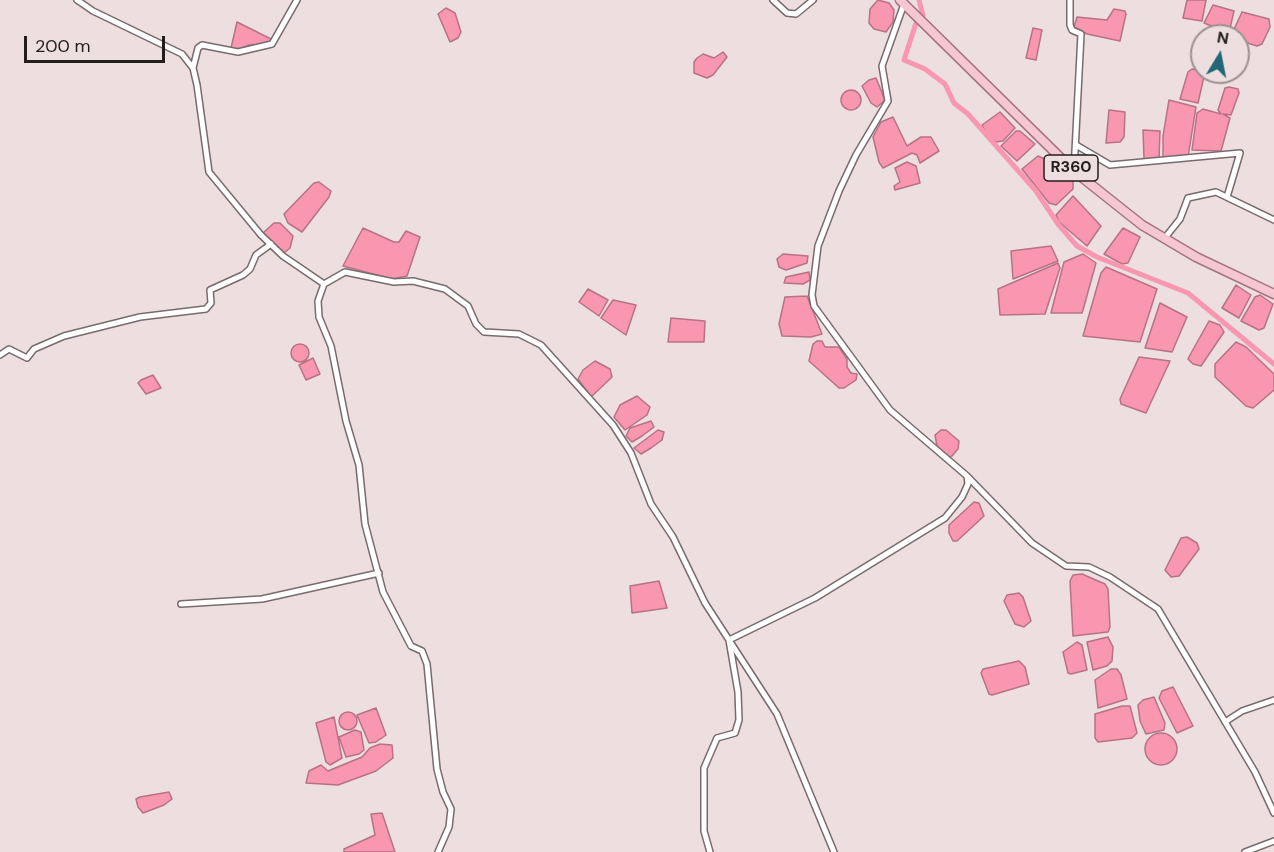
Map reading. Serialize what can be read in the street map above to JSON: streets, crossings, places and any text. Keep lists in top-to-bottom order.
{
  "streets": {
    "main road": ["R360"]
  },
  "scale_bar": "200 m",
  "north": "top"
}
